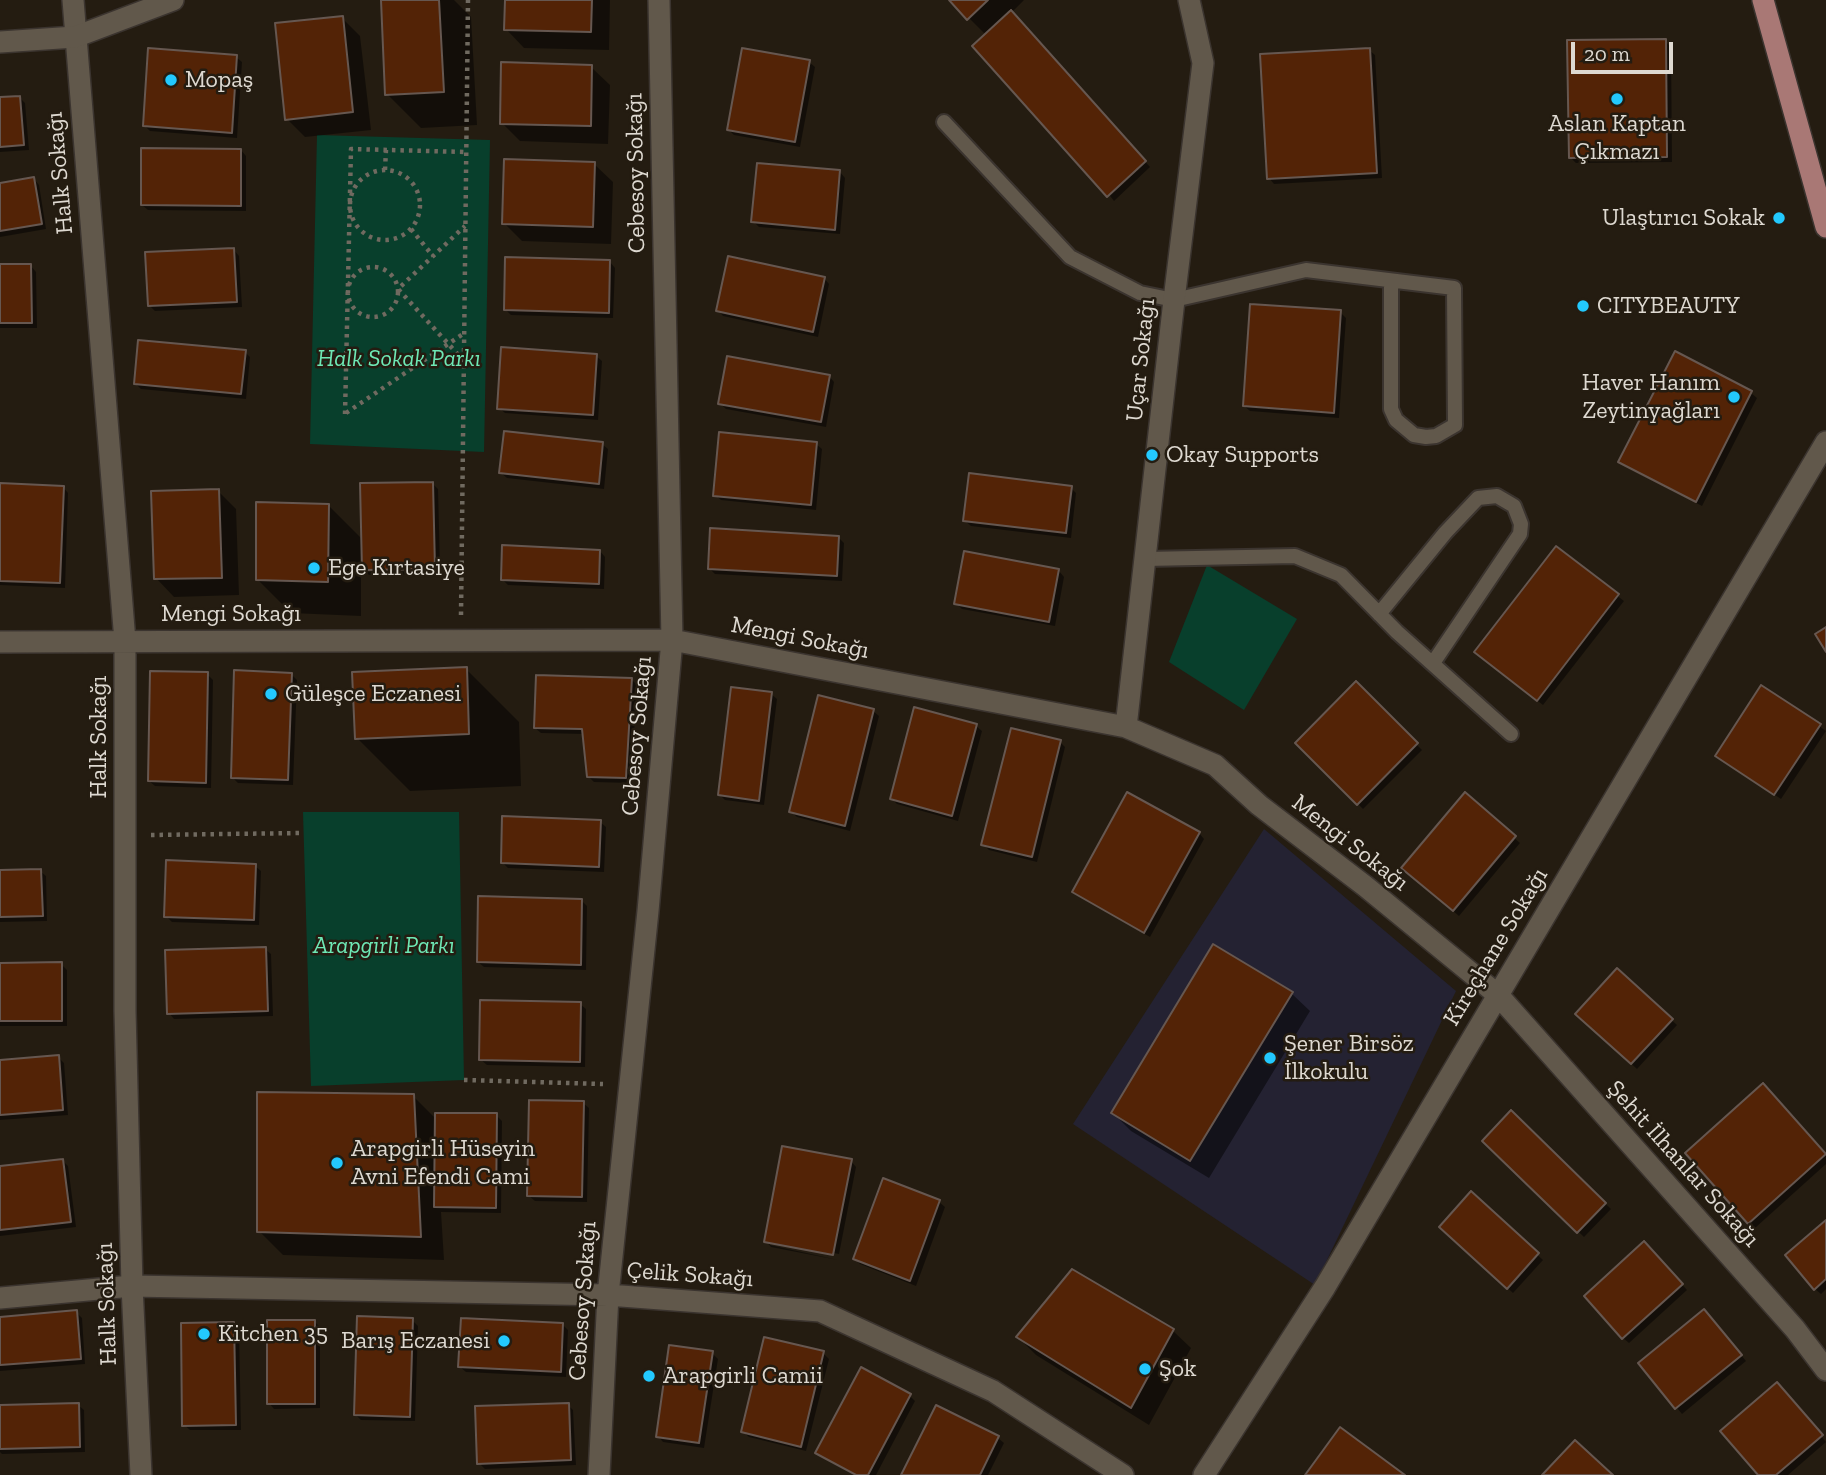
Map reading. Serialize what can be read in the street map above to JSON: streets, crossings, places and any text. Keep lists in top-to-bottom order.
{
  "streets": {
    "street": [
      "Halk Sokağı",
      "Cebesoy Sokağı",
      "Uçar Sokağı",
      "Mengi Sokağı",
      "Kireçhane Sokağı",
      "Şehit İlhanlar Sokağı",
      "Çelik Sokağı"
    ]
  },
  "crossings": [
    ["Halk Sokağı", "Mengi Sokağı"],
    ["Halk Sokağı", "Çelik Sokağı"],
    ["Cebesoy Sokağı", "Mengi Sokağı"],
    ["Cebesoy Sokağı", "Çelik Sokağı"],
    ["Uçar Sokağı", "Mengi Sokağı"],
    ["Mengi Sokağı", "Kireçhane Sokağı"],
    ["Mengi Sokağı", "Şehit İlhanlar Sokağı"],
    ["Kireçhane Sokağı", "Şehit İlhanlar Sokağı"]
  ],
  "parks": ["Halk Sokak Parkı", "Arapgirli Parkı"],
  "places": [
    "Mopaş",
    "Aslan Kaptan Çıkmazı",
    "Ulaştırıcı Sokak",
    "CITYBEAUTY",
    "Haver Hanım Zeytinyağları",
    "Okay Supports",
    "Ege Kırtasiye",
    "Güleşce Eczanesi",
    "Şener Birsöz İlkokulu",
    "Arapgirli Hüseyin Avni Efendi Cami",
    "Kitchen 35",
    "Barış Eczanesi",
    "Şok",
    "Arapgirli Camii"
  ],
  "scale_bar": "20 m"
}
